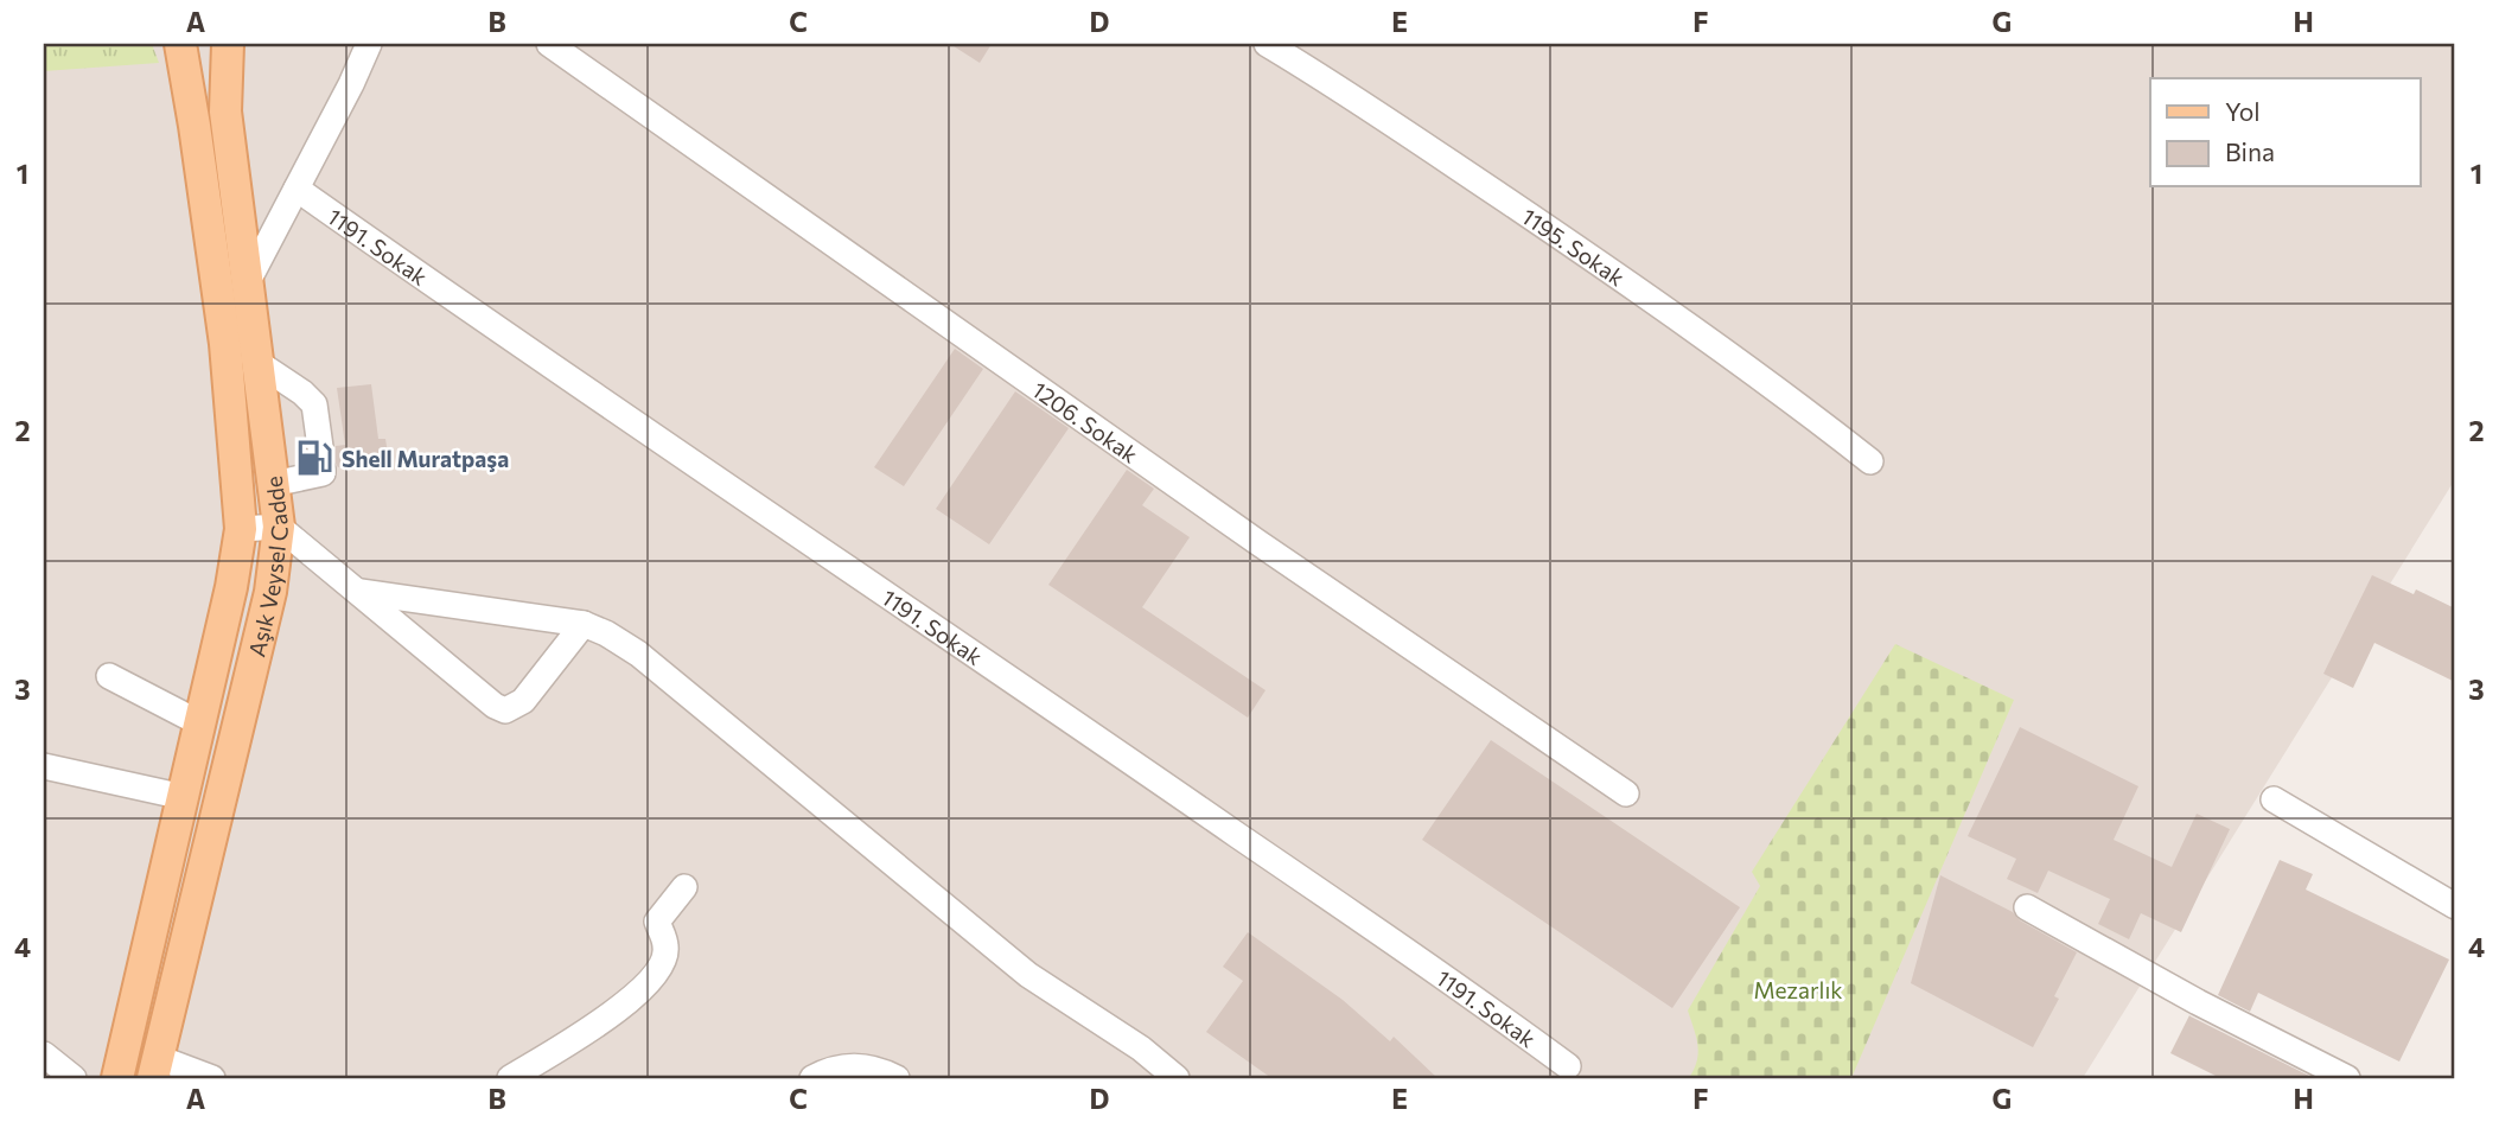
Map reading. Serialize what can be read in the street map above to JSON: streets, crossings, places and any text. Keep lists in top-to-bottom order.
{
  "streets": {
    "main road": ["Aşık Veysel Cadde"],
    "street": ["1191. Sokak", "1195. Sokak", "1206. Sokak"]
  },
  "parks": ["Mezarlık"],
  "places": {
    "fuel station": ["Shell Muratpaşa"]
  },
  "legend": ["Yol", "Bina"],
  "grid": {
    "columns": [
      "A",
      "B",
      "C",
      "D",
      "E",
      "F",
      "G",
      "H"
    ],
    "rows": [
      "1",
      "2",
      "3",
      "4"
    ]
  }
}
